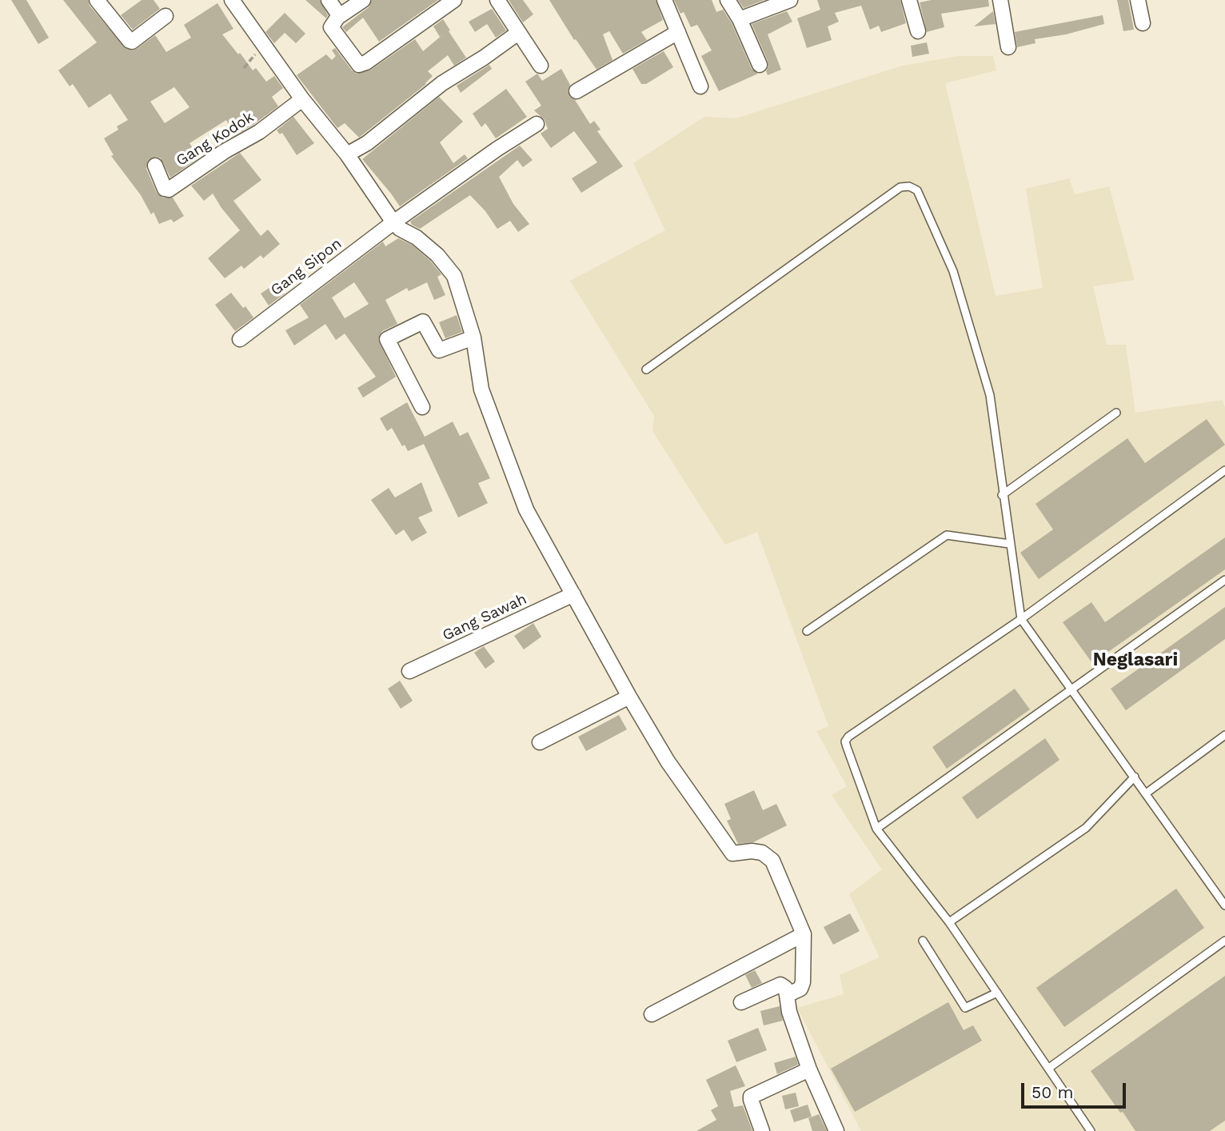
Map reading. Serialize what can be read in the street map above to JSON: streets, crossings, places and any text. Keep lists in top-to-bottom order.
{
  "streets": {
    "street": ["Gang Kodok", "Gang Sipon", "Gang Sawah"]
  },
  "districts": ["Neglasari"],
  "scale_bar": "50 m"
}
